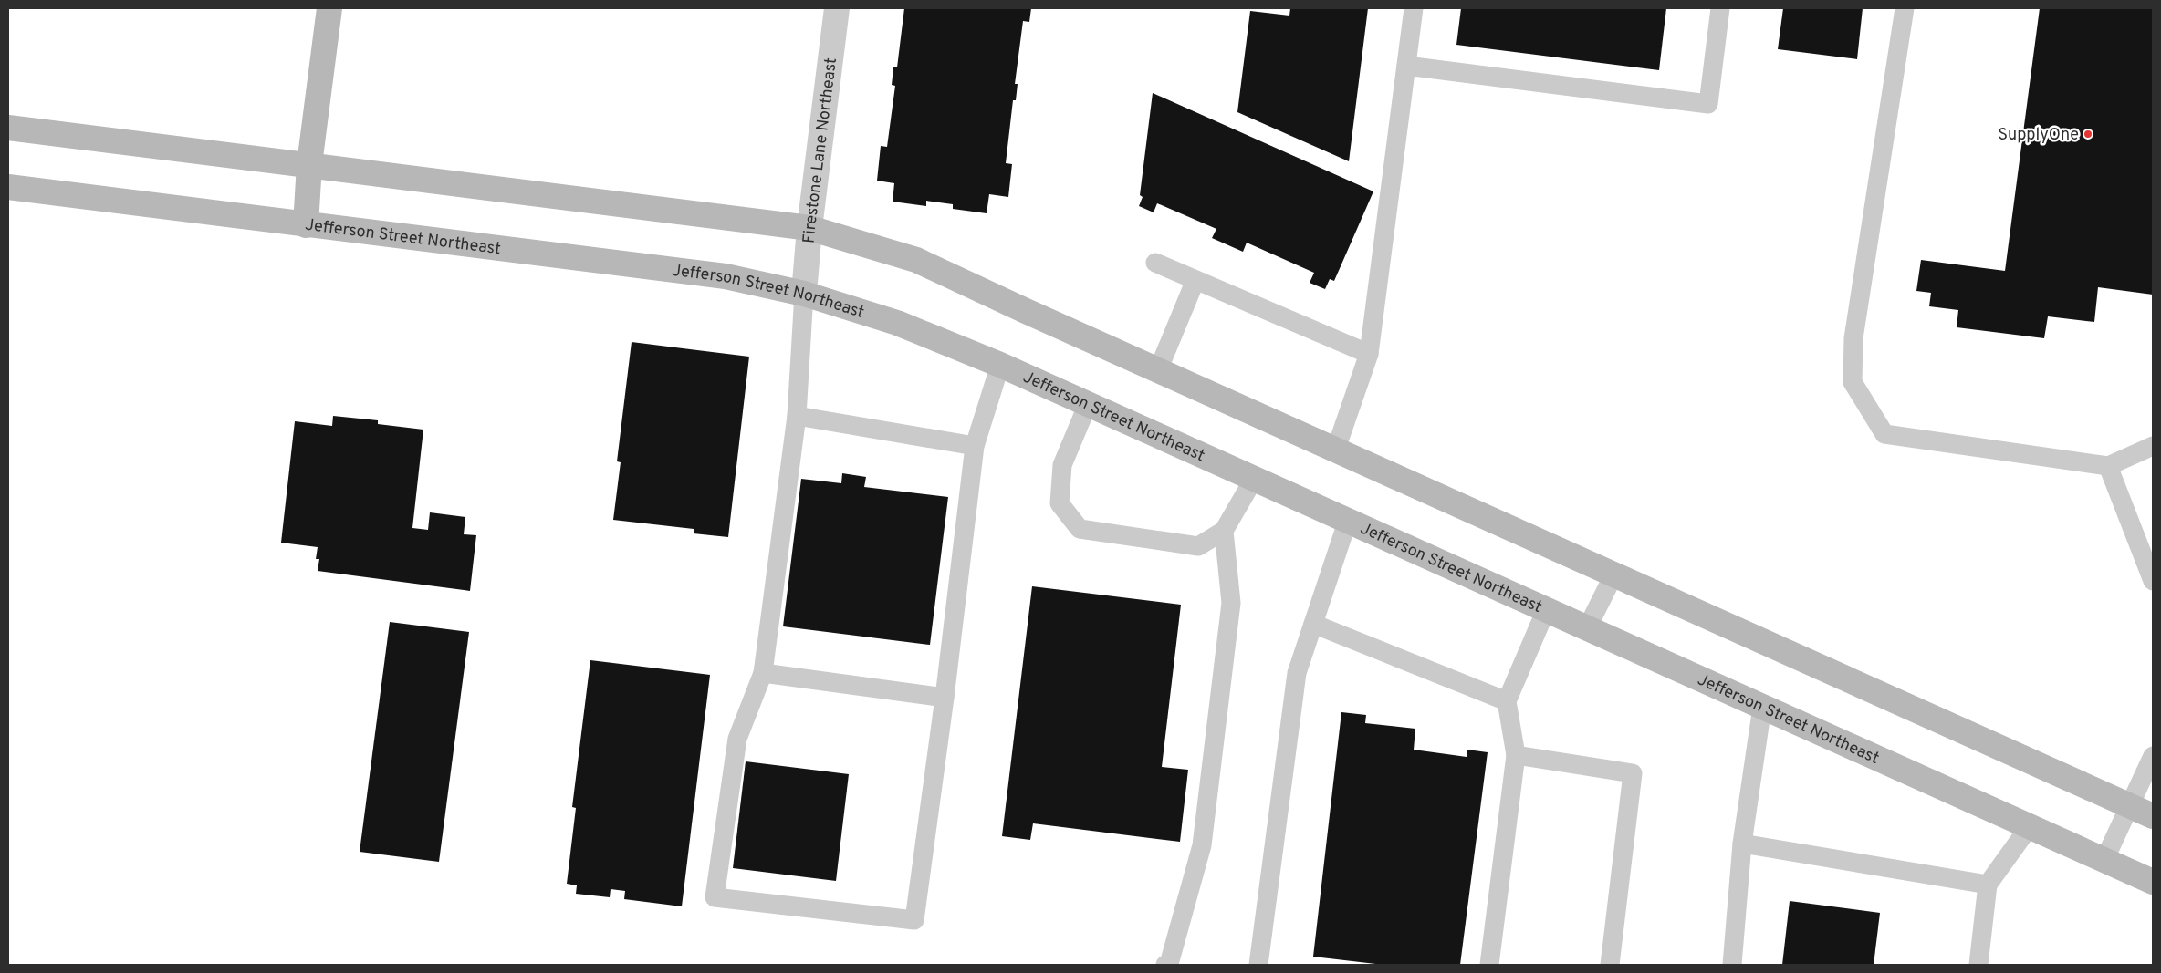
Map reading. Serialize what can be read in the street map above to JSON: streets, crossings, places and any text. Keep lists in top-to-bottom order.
{
  "streets": {
    "main road": ["Jefferson Street Northeast"],
    "street": ["Firestone Lane Northeast"]
  },
  "crossings": [
    ["Firestone Lane Northeast", "Jefferson Street Northeast"]
  ],
  "places": ["SupplyOne"]
}
